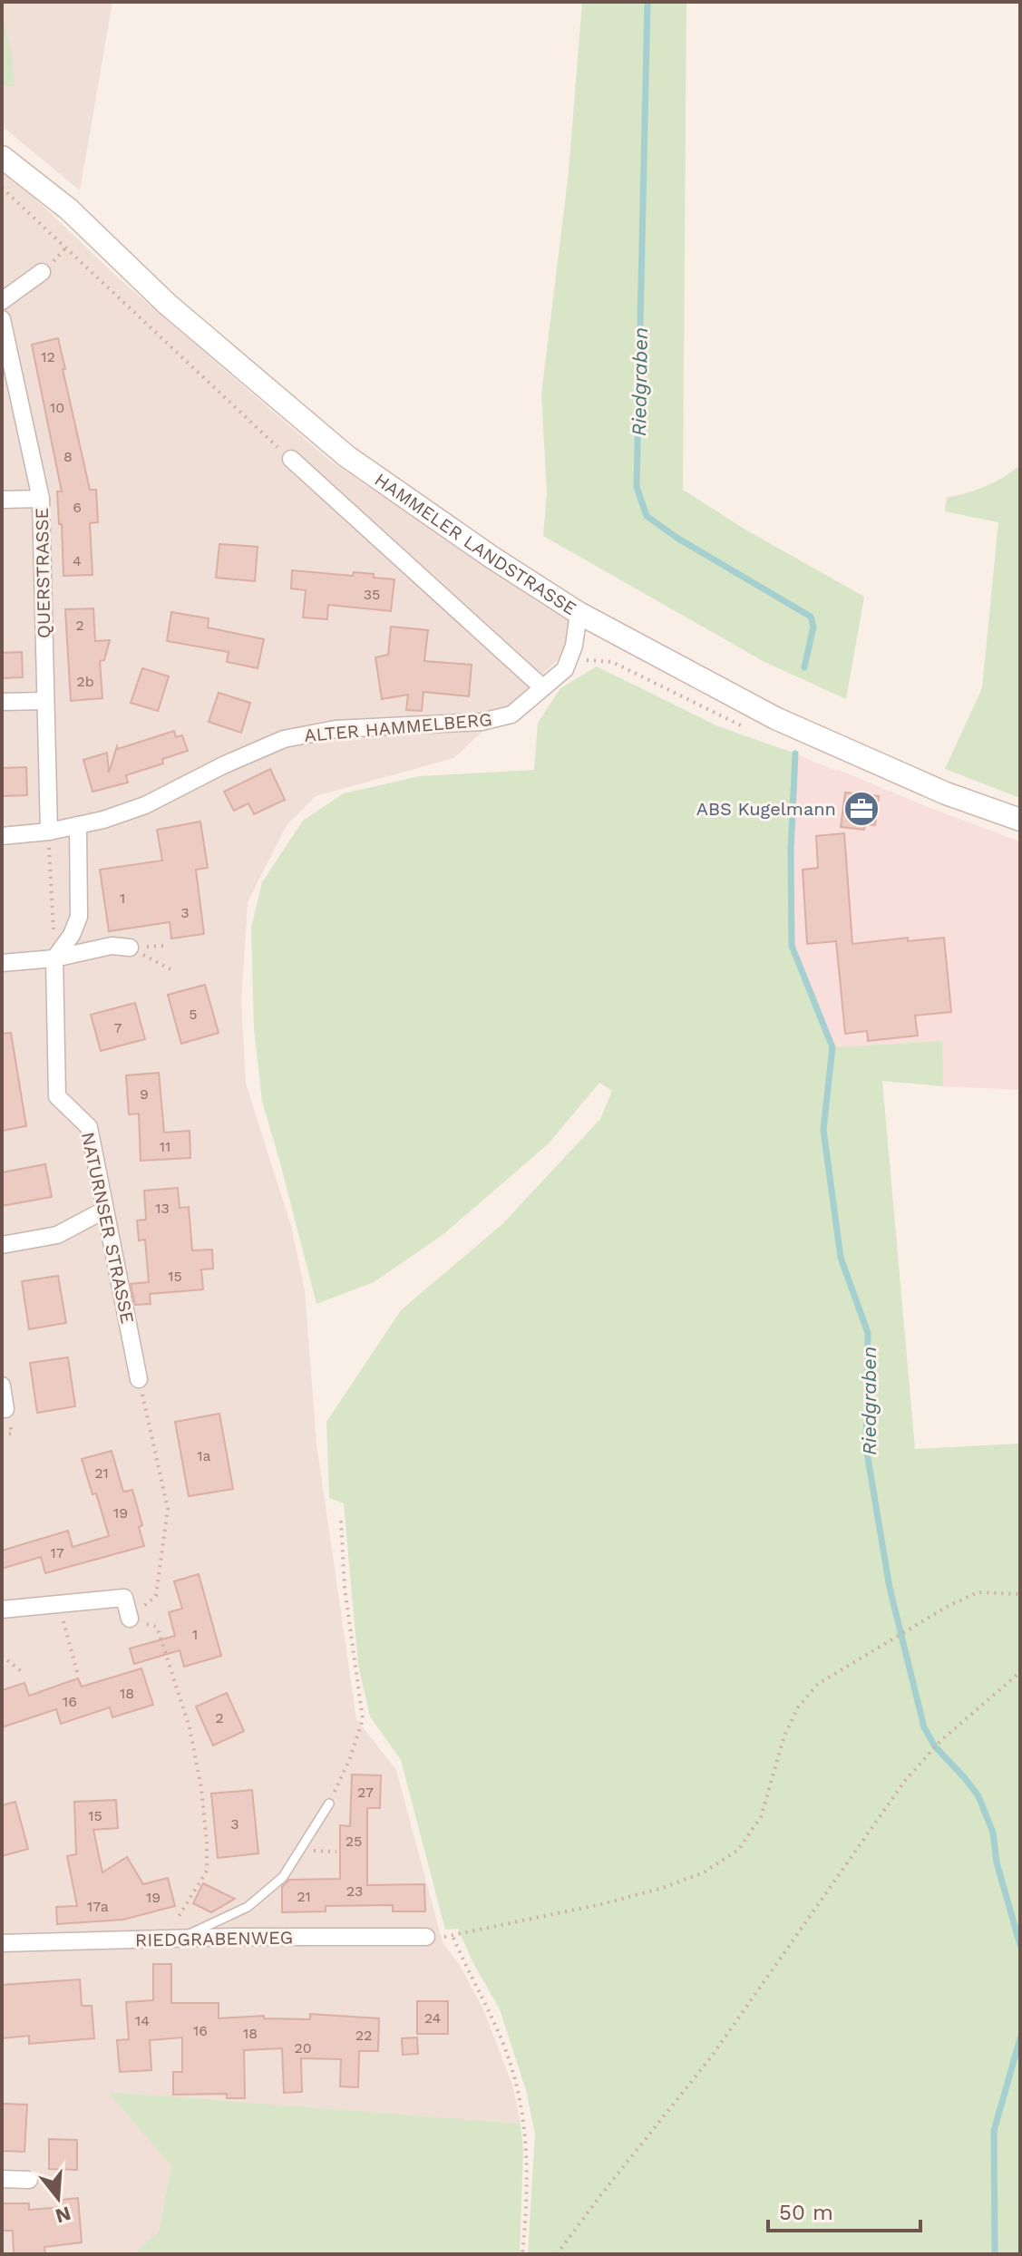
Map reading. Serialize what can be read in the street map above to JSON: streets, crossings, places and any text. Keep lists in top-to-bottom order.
{
  "streets": {
    "main road": ["HAMMELER LANDSTRASSE"],
    "street": [
      "QUERSTRASSE",
      "ALTER HAMMELBERG",
      "NATURNSER STRASSE",
      "RIEDGRABENWEG"
    ]
  },
  "crossings": [
    ["HAMMELER LANDSTRASSE", "ALTER HAMMELBERG"],
    ["QUERSTRASSE", "ALTER HAMMELBERG"]
  ],
  "water": ["Riedgraben"],
  "places": {
    "office": ["ABS Kugelmann"]
  },
  "house_numbers": [
    "12",
    "10",
    "8",
    "6",
    "4",
    "35",
    "2",
    "2b",
    "1",
    "3",
    "5",
    "7",
    "9",
    "11",
    "13",
    "15",
    "1a",
    "21",
    "19",
    "17",
    "1",
    "18",
    "16",
    "2",
    "27",
    "15",
    "3",
    "25",
    "23",
    "21",
    "19",
    "17a",
    "24",
    "14",
    "16",
    "18",
    "22",
    "20"
  ],
  "scale_bar": "50 m",
  "north": "bottom"
}
